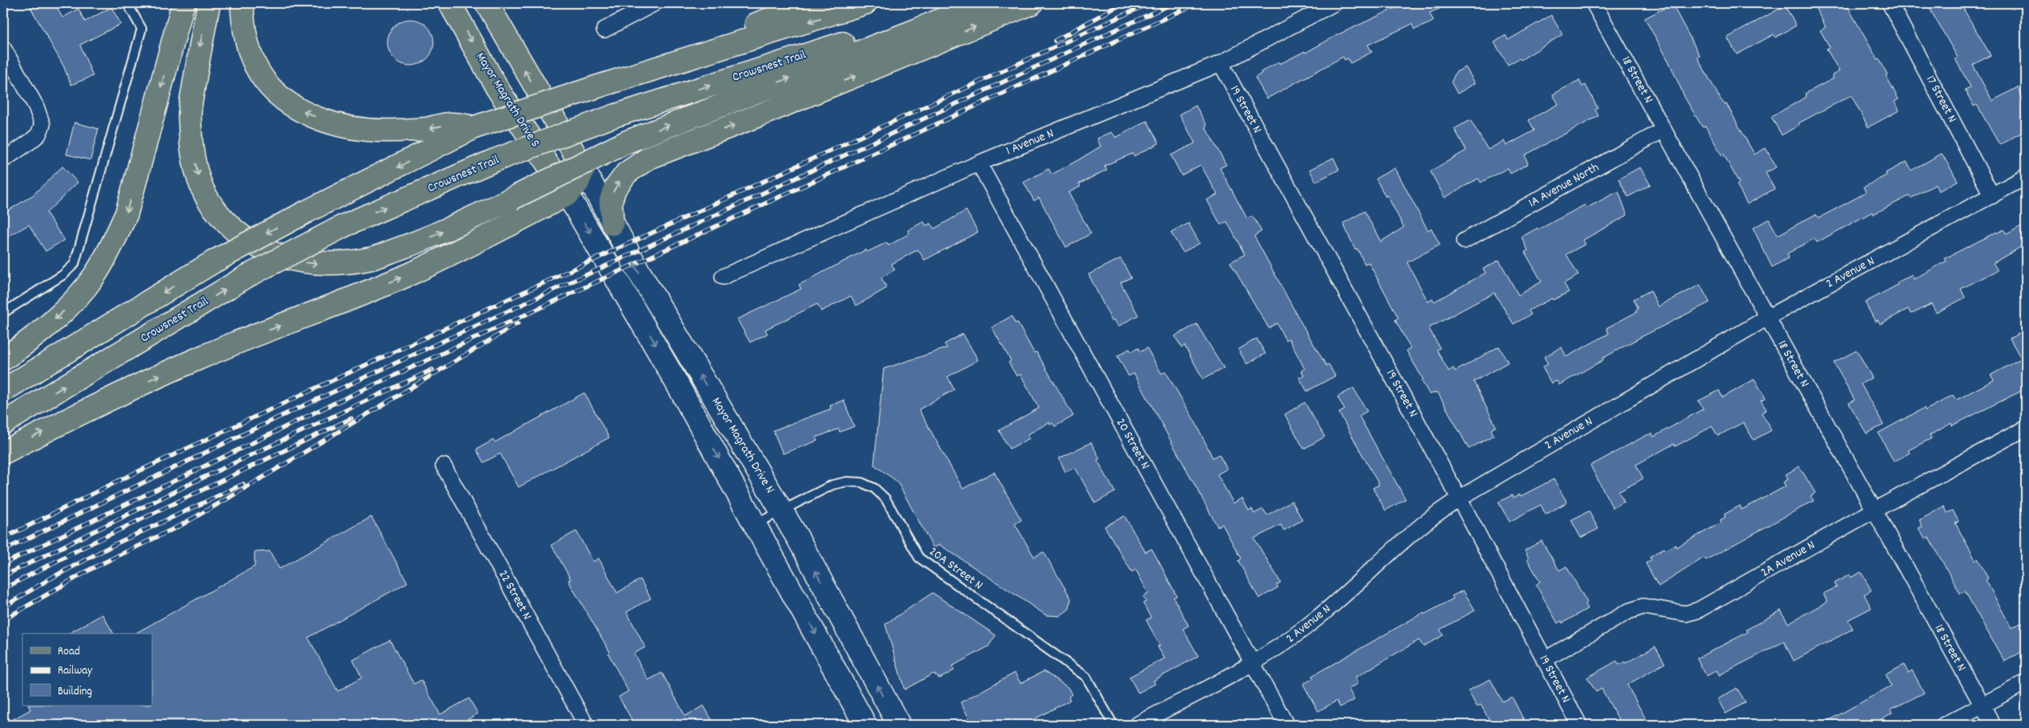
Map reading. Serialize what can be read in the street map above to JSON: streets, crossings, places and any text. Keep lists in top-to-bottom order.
{
  "streets": {
    "main road": ["Crowsnest Trail", "Mayor Magrath Drive S", "Mayor Magrath Drive N"],
    "street": [
      "18 Street N",
      "17 Street N",
      "19 Street N",
      "1 Avenue N",
      "1A Avenue North",
      "2 Avenue N",
      "20 Street N",
      "2A Avenue N",
      "22 Street N"
    ],
    "lane": ["20A Street N"]
  },
  "crossings": [
    ["18 Street N", "1A Avenue North"],
    ["18 Street N", "2 Avenue N"],
    ["18 Street N", "2A Avenue N"],
    ["17 Street N", "2 Avenue N"],
    ["Mayor Magrath Drive S", "Mayor Magrath Drive N"],
    ["19 Street N", "1 Avenue N"],
    ["19 Street N", "2 Avenue N"],
    ["19 Street N", "2A Avenue N"],
    ["1 Avenue N", "20 Street N"],
    ["2 Avenue N", "20 Street N"],
    ["Mayor Magrath Drive N", "20A Street N"]
  ],
  "legend": ["Road", "Railway", "Building"]
}
